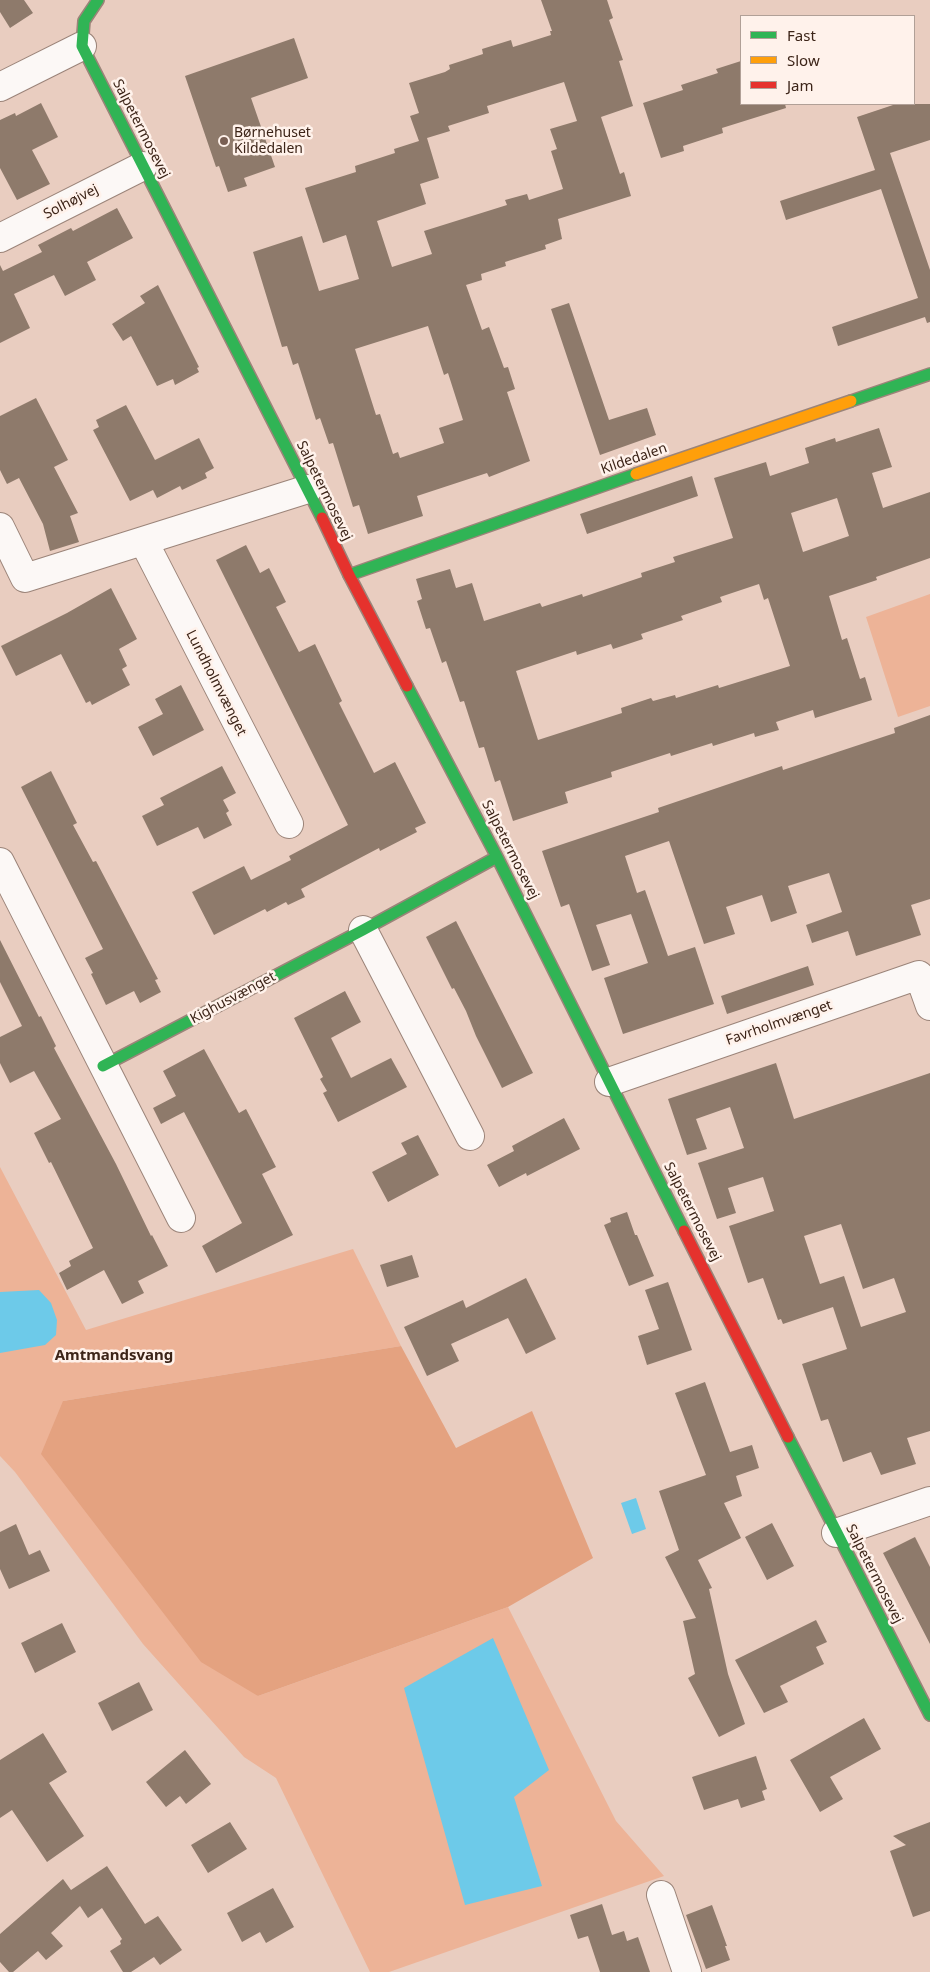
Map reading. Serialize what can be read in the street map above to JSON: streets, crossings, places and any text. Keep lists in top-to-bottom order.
{
  "streets": {
    "street": [
      "Salpetermosevej",
      "Solhøjvej",
      "Kildedalen",
      "Lundholmvænget",
      "Kighusvænget",
      "Favrholmvænget"
    ]
  },
  "crossings": [
    ["Salpetermosevej", "Solhøjvej"],
    ["Salpetermosevej", "Kildedalen"],
    ["Salpetermosevej", "Kighusvænget"],
    ["Salpetermosevej", "Favrholmvænget"]
  ],
  "districts": ["Amtmandsvang"],
  "places": ["Børnehuset Kildedalen"],
  "legend": ["Fast", "Slow", "Jam"]
}
